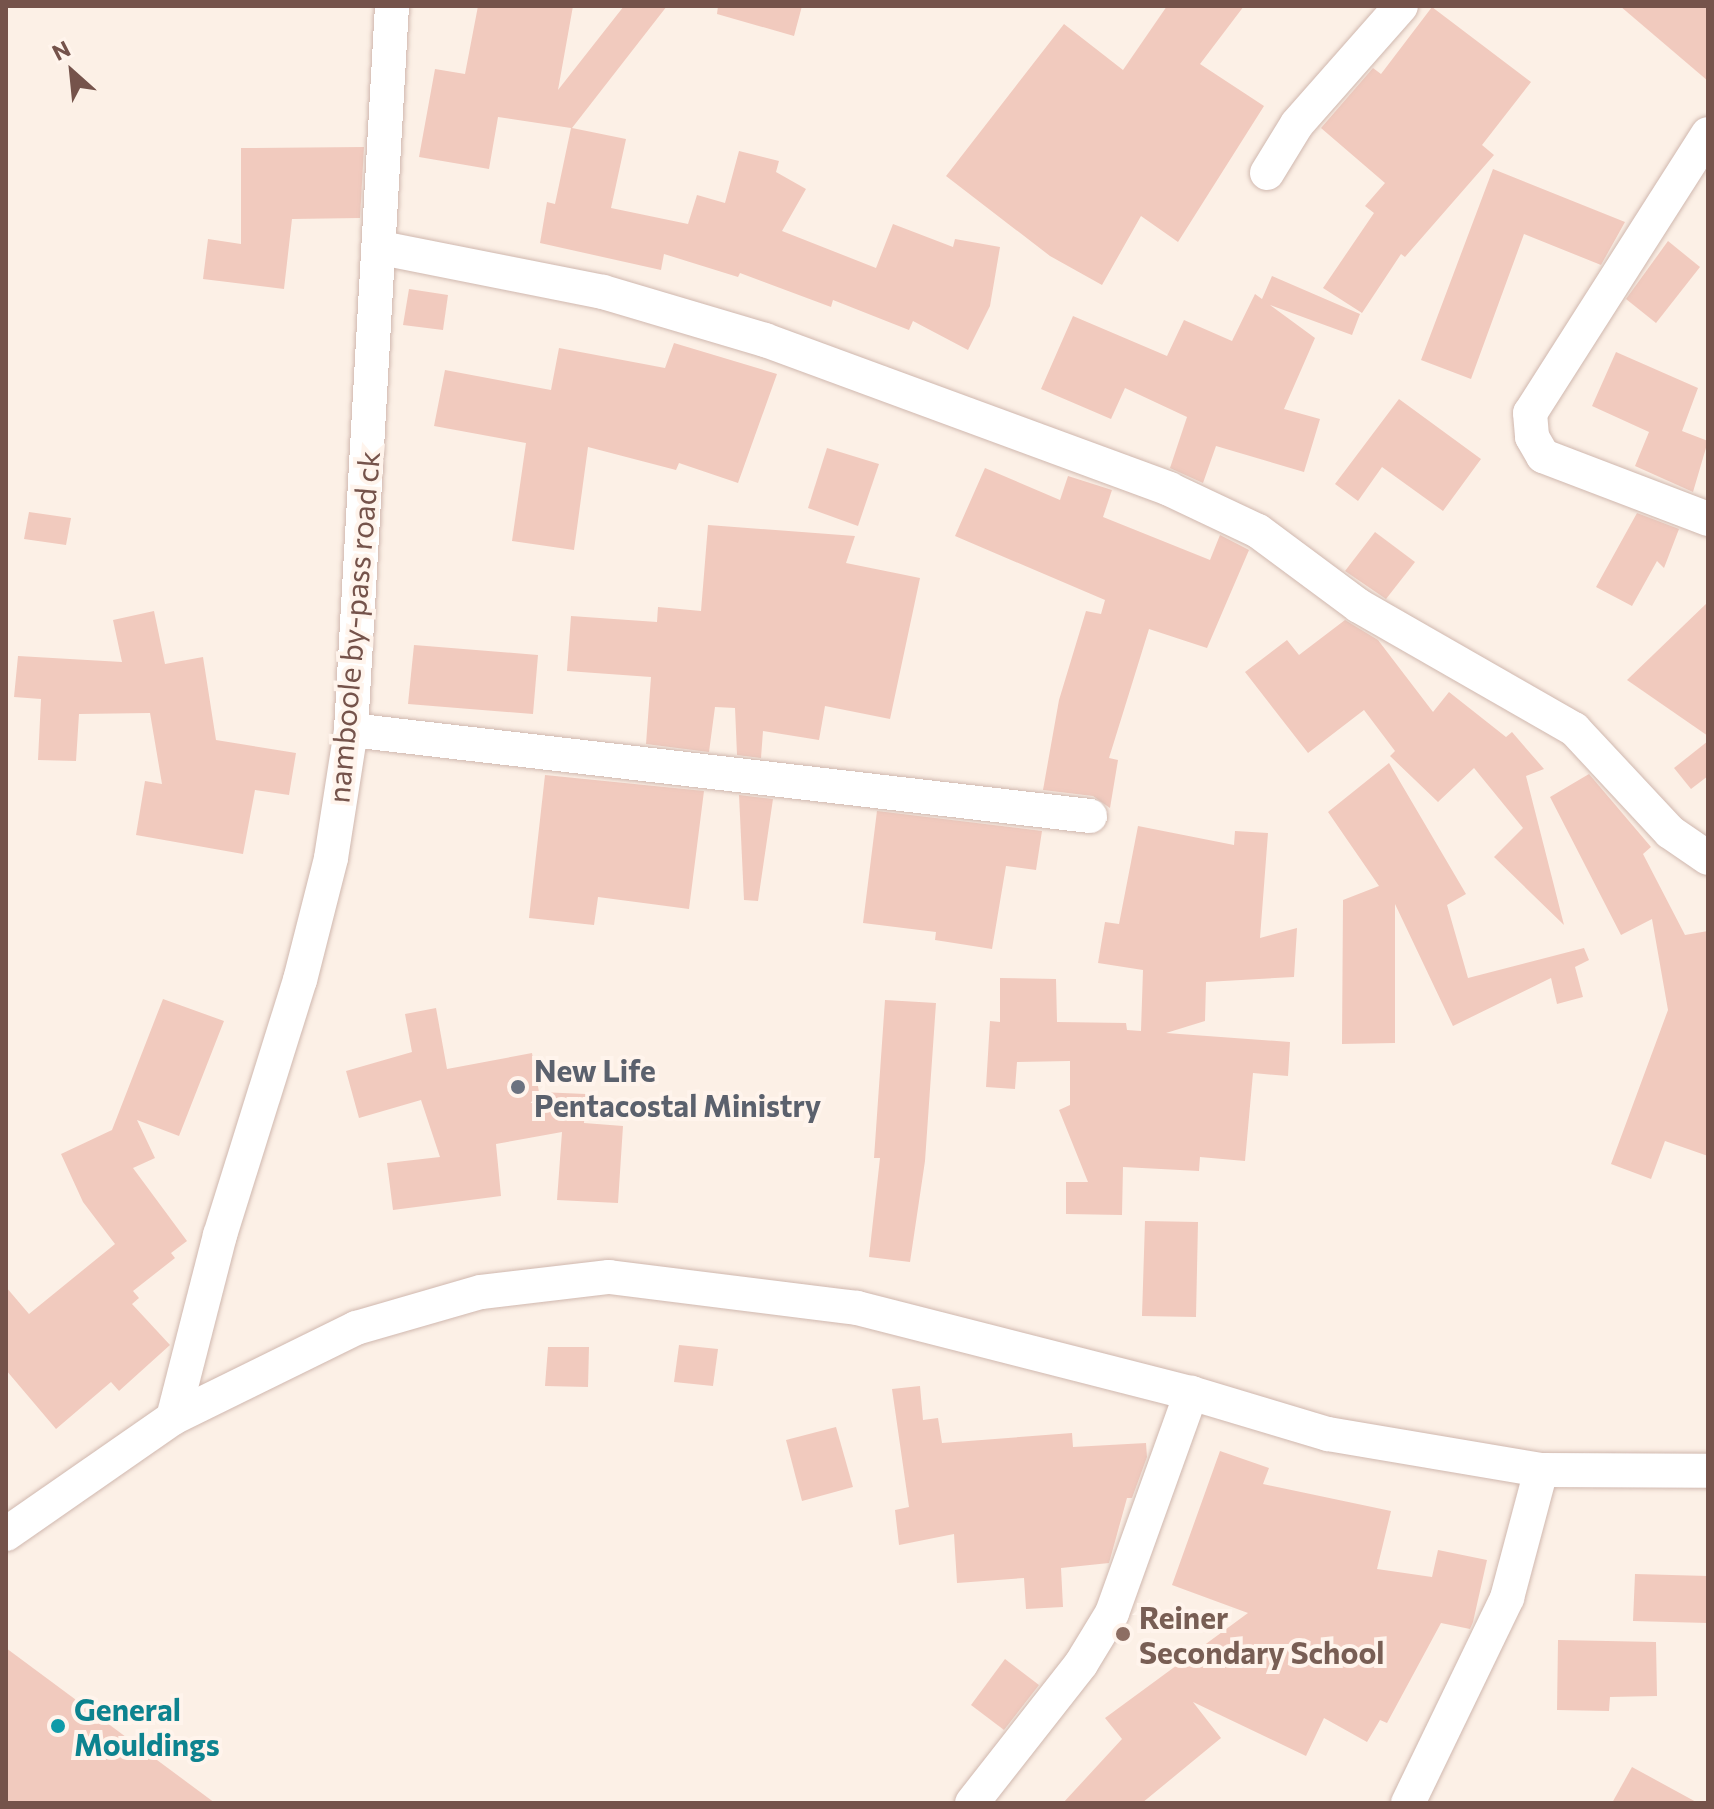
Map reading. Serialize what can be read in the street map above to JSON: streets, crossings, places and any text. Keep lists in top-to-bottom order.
{
  "streets": {
    "street": ["namboole by-pass road ck"]
  },
  "places": ["New Life Pentacostal Ministry", "Reiner Secondary School", "General Mouldings"],
  "north": "top left"
}
